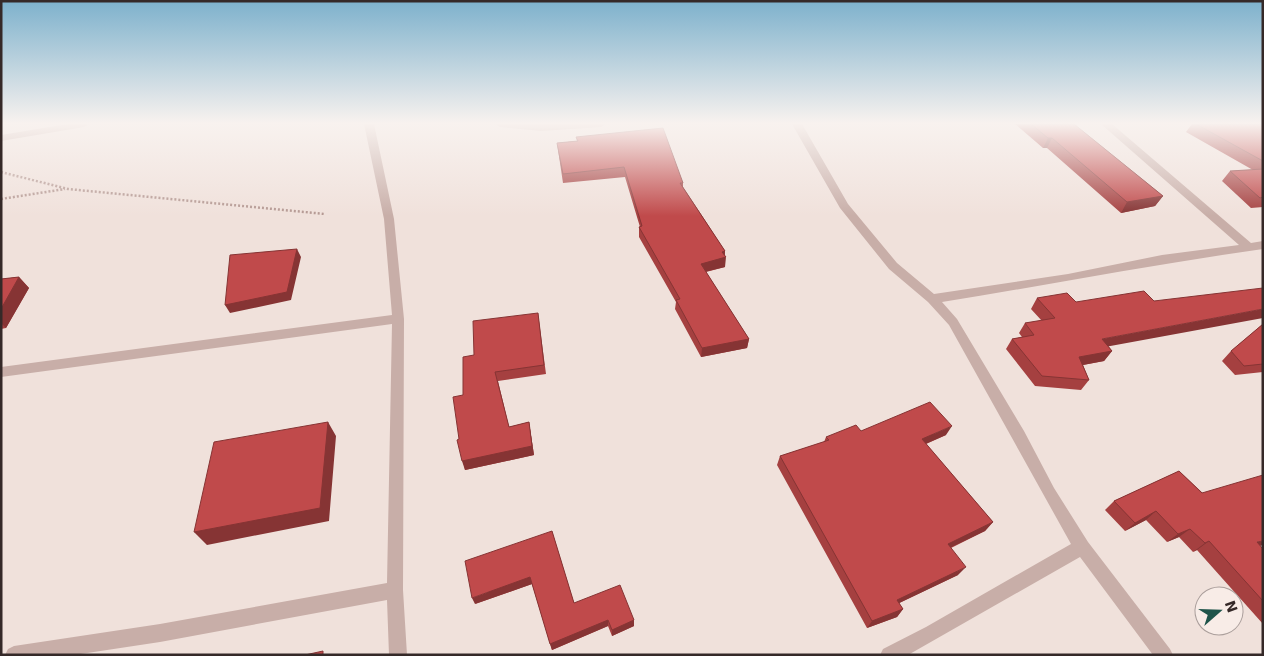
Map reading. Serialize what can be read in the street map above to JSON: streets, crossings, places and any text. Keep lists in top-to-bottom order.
{
  "north": "right"
}
